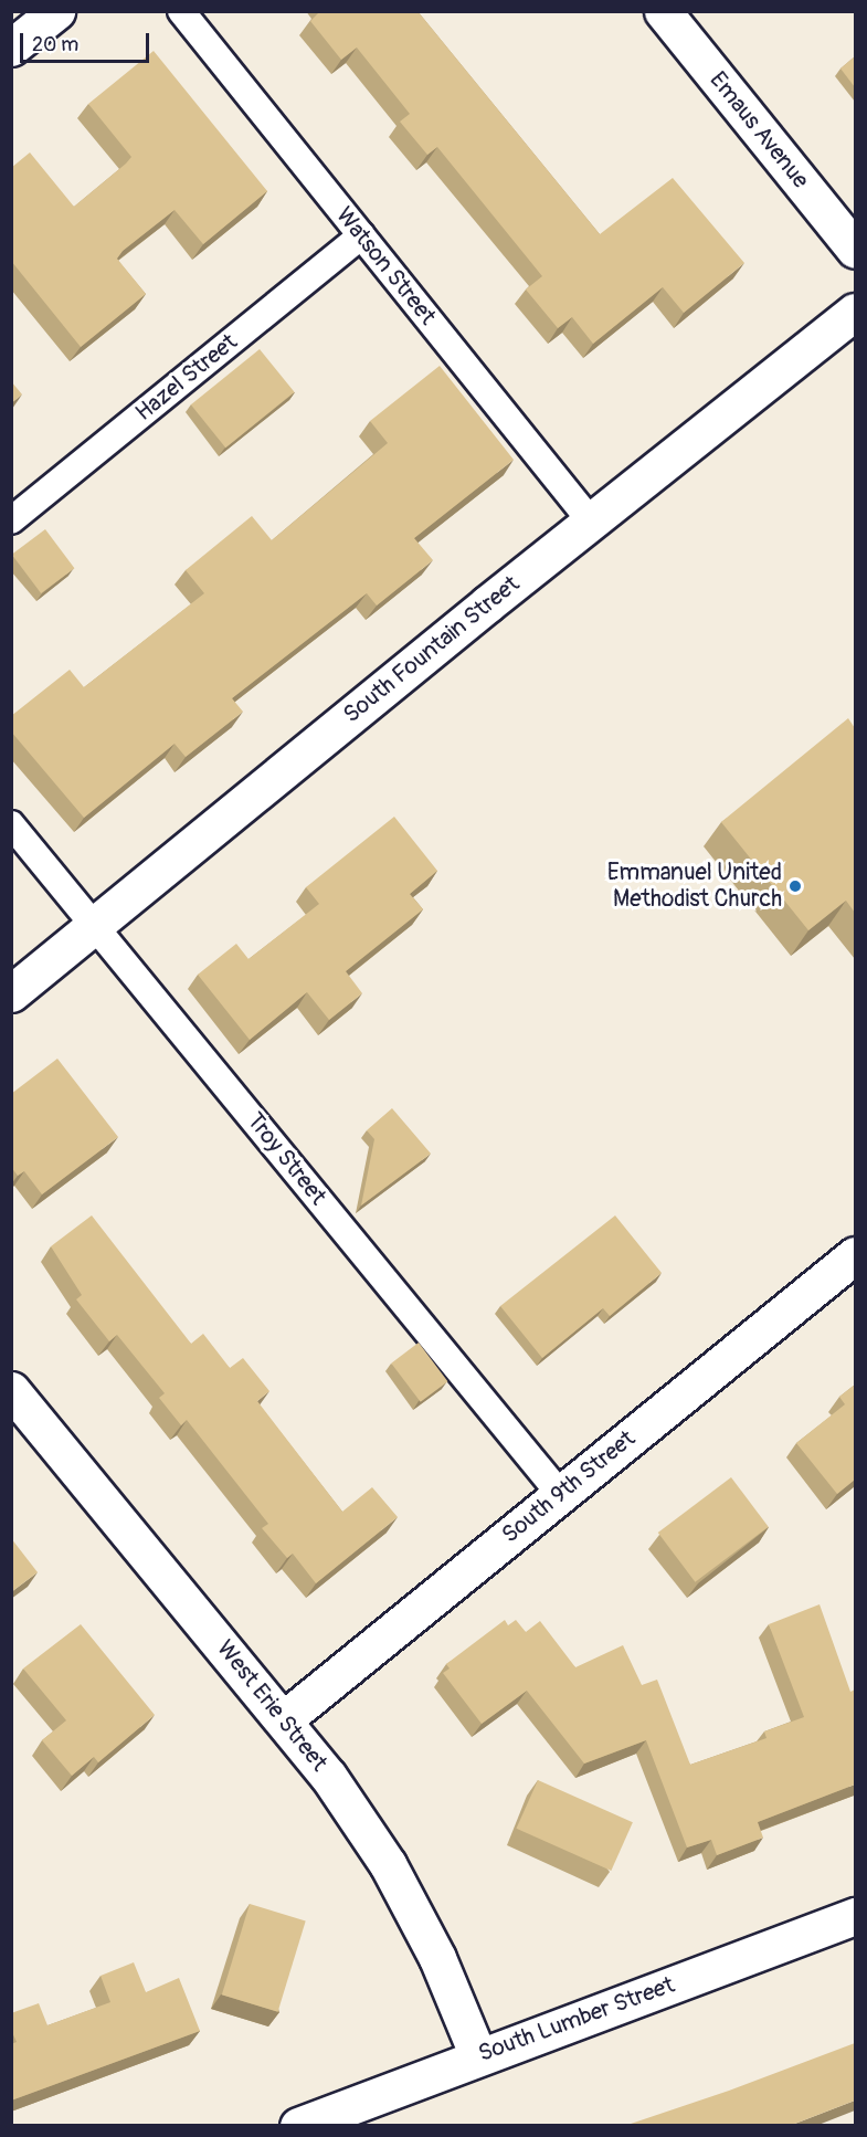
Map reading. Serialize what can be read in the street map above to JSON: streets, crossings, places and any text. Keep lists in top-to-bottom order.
{
  "streets": {
    "street": [
      "Emaus Avenue",
      "South Fountain Street",
      "South 9th Street",
      "West Erie Street",
      "South Lumber Street"
    ],
    "lane": ["Watson Street", "Hazel Street", "Troy Street"]
  },
  "crossings": [
    ["Watson Street", "Hazel Street"],
    ["Watson Street", "South Fountain Street"],
    ["South Fountain Street", "Troy Street"],
    ["Troy Street", "South 9th Street"],
    ["South 9th Street", "West Erie Street"],
    ["West Erie Street", "South Lumber Street"]
  ],
  "places": ["Emmanuel United Methodist Church"],
  "scale_bar": "20 m"
}
